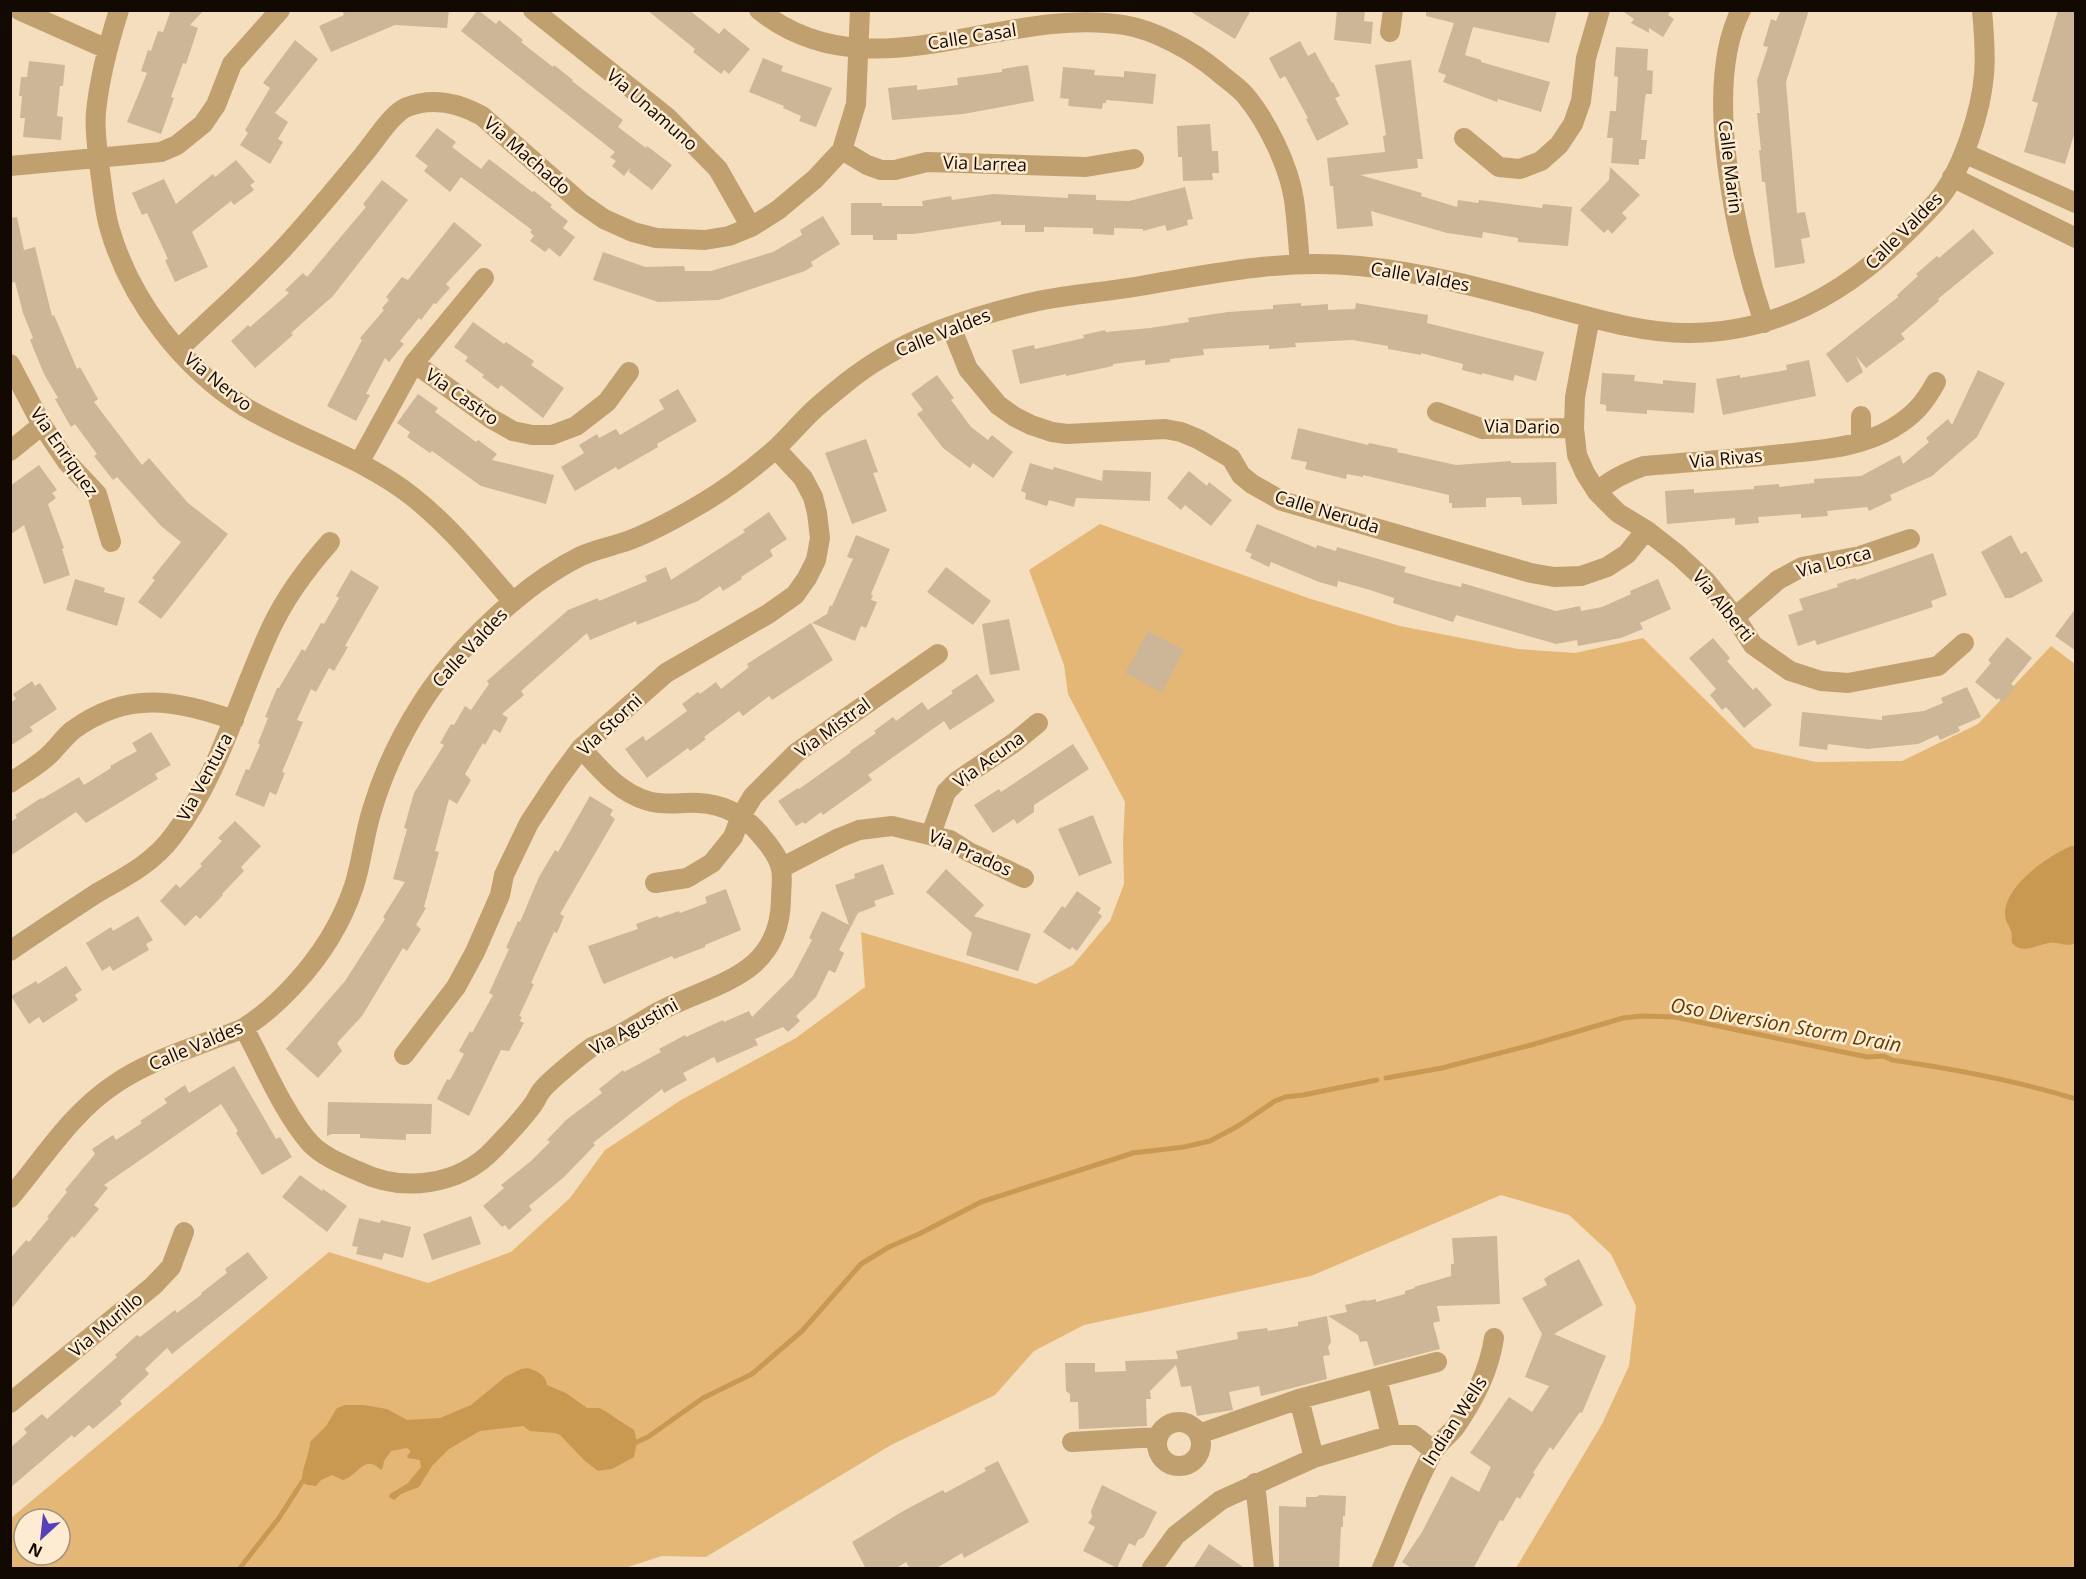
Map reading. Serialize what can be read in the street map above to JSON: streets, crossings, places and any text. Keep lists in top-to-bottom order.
{
  "streets": {
    "street": [
      "Calle Casal",
      "Via Unamuno",
      "Via Machado",
      "Via Larrea",
      "Calle Marin",
      "Calle Valdes",
      "Via Nervo",
      "Via Castro",
      "Via Dario",
      "Via Enriquez",
      "Via Rivas",
      "Calle Neruda",
      "Via Lorca",
      "Via Alberti",
      "Via Storni",
      "Via Mistral",
      "Via Acuna",
      "Via Ventura",
      "Via Prados",
      "Via Agustini",
      "Via Murillo",
      "Indian Wells"
    ]
  },
  "crossings": [
    ["Calle Casal", "Via Machado"],
    ["Calle Casal", "Calle Valdes"],
    ["Via Unamuno", "Via Machado"],
    ["Via Machado", "Via Larrea"],
    ["Via Machado", "Via Nervo"],
    ["Calle Marin", "Calle Valdes"],
    ["Calle Valdes", "Via Nervo"],
    ["Calle Valdes", "Calle Neruda"],
    ["Calle Valdes", "Via Alberti"],
    ["Calle Valdes", "Via Storni"],
    ["Calle Valdes", "Via Agustini"],
    ["Via Dario", "Via Alberti"],
    ["Via Rivas", "Via Alberti"],
    ["Calle Neruda", "Via Alberti"],
    ["Via Lorca", "Via Alberti"],
    ["Via Storni", "Via Agustini"],
    ["Via Mistral", "Via Agustini"],
    ["Via Acuna", "Via Prados"],
    ["Via Prados", "Via Agustini"]
  ],
  "water": ["Oso Diversion Storm Drain"],
  "north": "bottom left"
}
